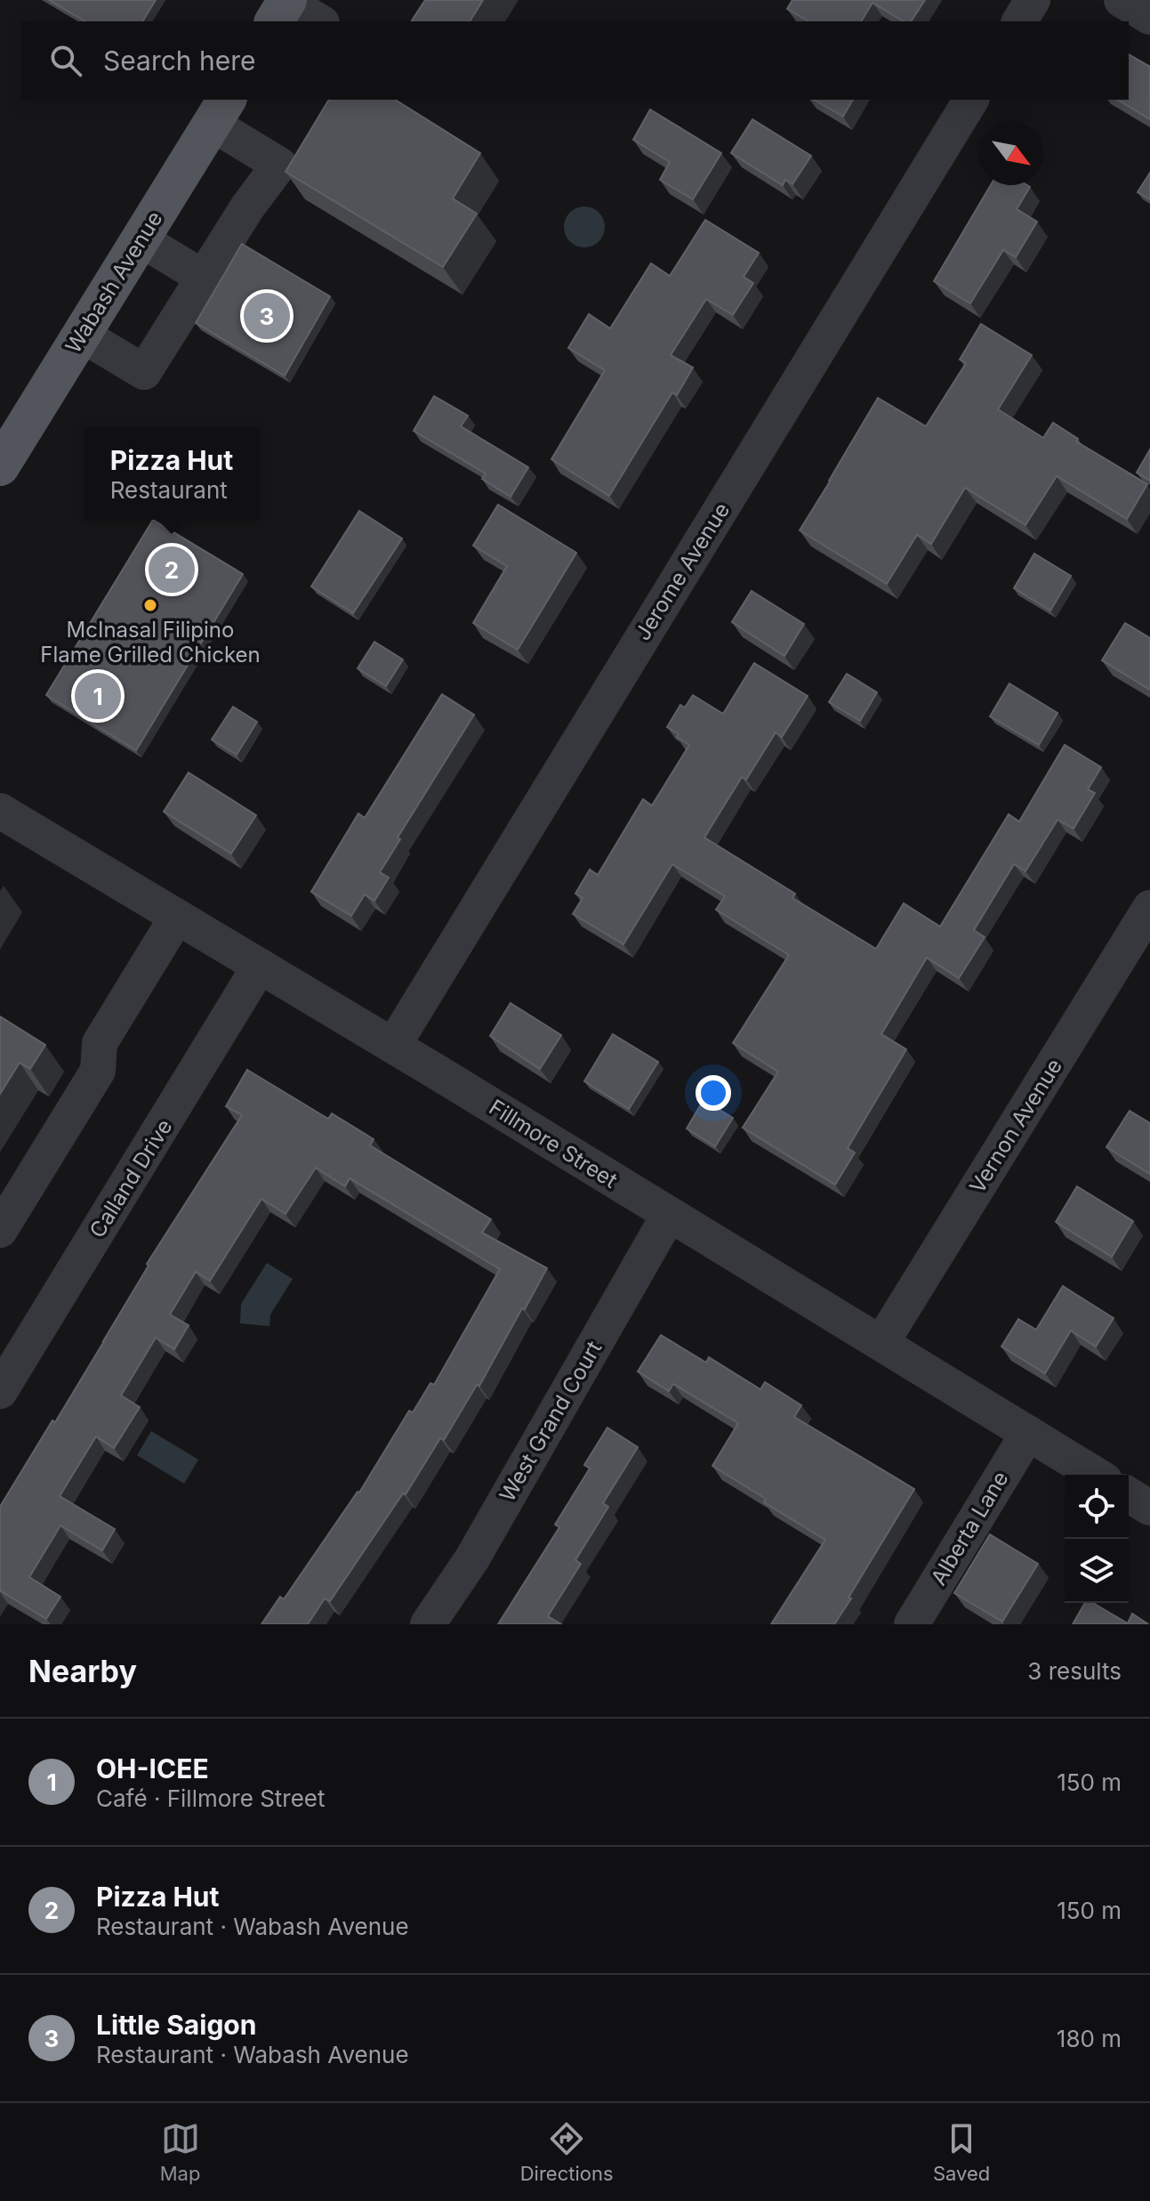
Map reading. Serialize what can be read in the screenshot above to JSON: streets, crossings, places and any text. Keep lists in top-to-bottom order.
{
  "streets": {
    "main road": ["Wabash Avenue"],
    "street": [
      "Jerome Avenue",
      "Vernon Avenue",
      "Fillmore Street",
      "Calland Drive",
      "West Grand Court",
      "Alberta Lane"
    ]
  },
  "crossings": [
    ["Jerome Avenue", "Fillmore Street"],
    ["Vernon Avenue", "Fillmore Street"],
    ["Fillmore Street", "Calland Drive"],
    ["Fillmore Street", "West Grand Court"],
    ["Fillmore Street", "Alberta Lane"]
  ],
  "places": ["McInasal Filipino Flame Grilled Chicken"],
  "north": "bottom right",
  "page": {
    "search": "Search here",
    "pins": ["3", "2", "1"],
    "popup": ["Pizza Hut", "Restaurant"],
    "heading": ["Nearby", "3 results"],
    "list": [
      {
        "mark": "1",
        "name": "OH-ICEE",
        "note": "Café · Fillmore Street",
        "value": "150 m"
      },
      {
        "mark": "2",
        "name": "Pizza Hut",
        "note": "Restaurant · Wabash Avenue",
        "value": "150 m"
      },
      {
        "mark": "3",
        "name": "Little Saigon",
        "note": "Restaurant · Wabash Avenue",
        "value": "180 m"
      }
    ],
    "nav": ["Map", "Directions", "Saved"]
  }
}
